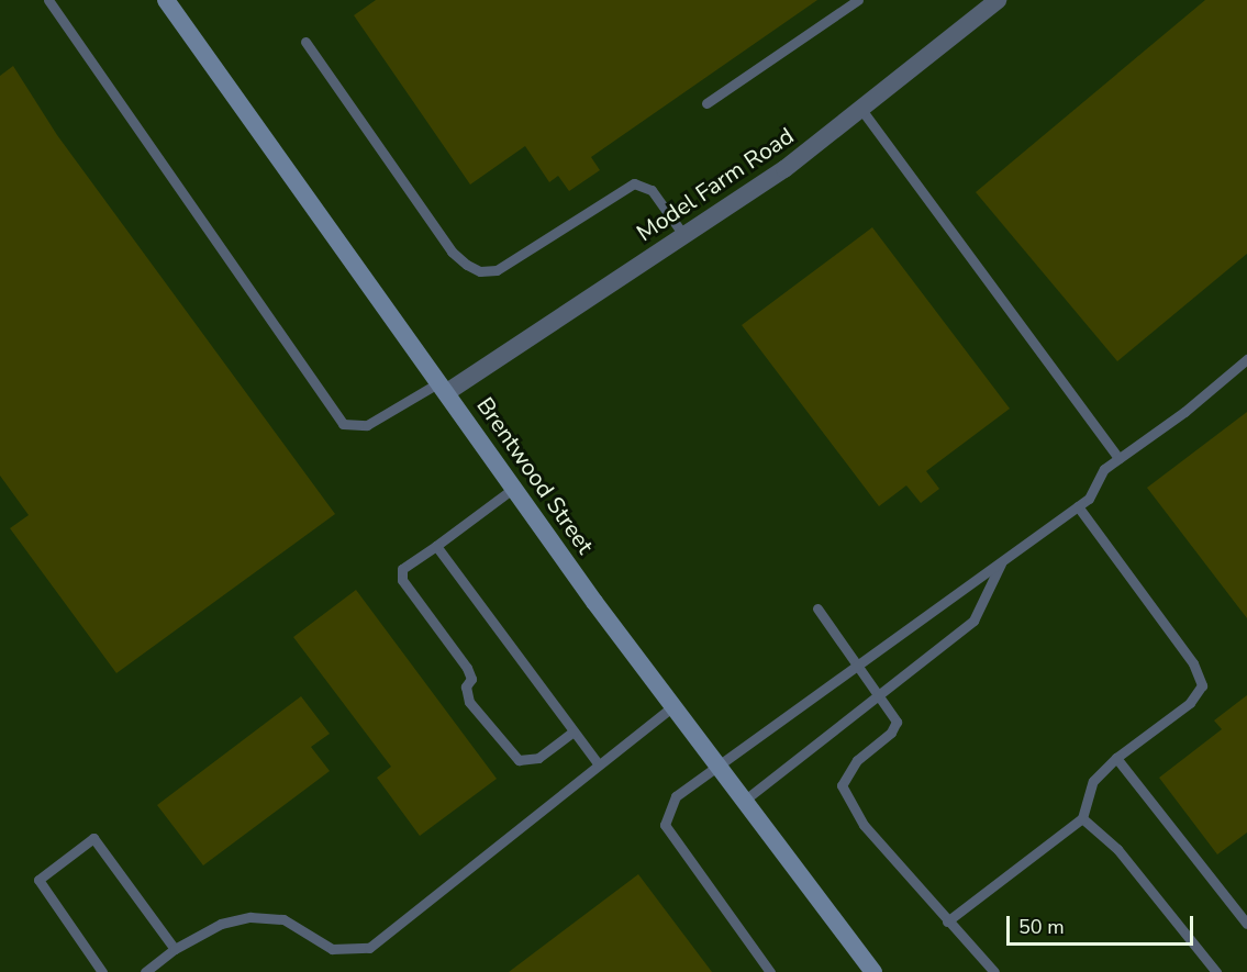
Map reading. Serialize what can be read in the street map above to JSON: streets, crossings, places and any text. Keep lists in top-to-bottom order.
{
  "streets": {
    "main road": ["Brentwood Street"],
    "street": ["Model Farm Road"]
  },
  "crossings": [
    ["Model Farm Road", "Brentwood Street"]
  ],
  "scale_bar": "50 m"
}
